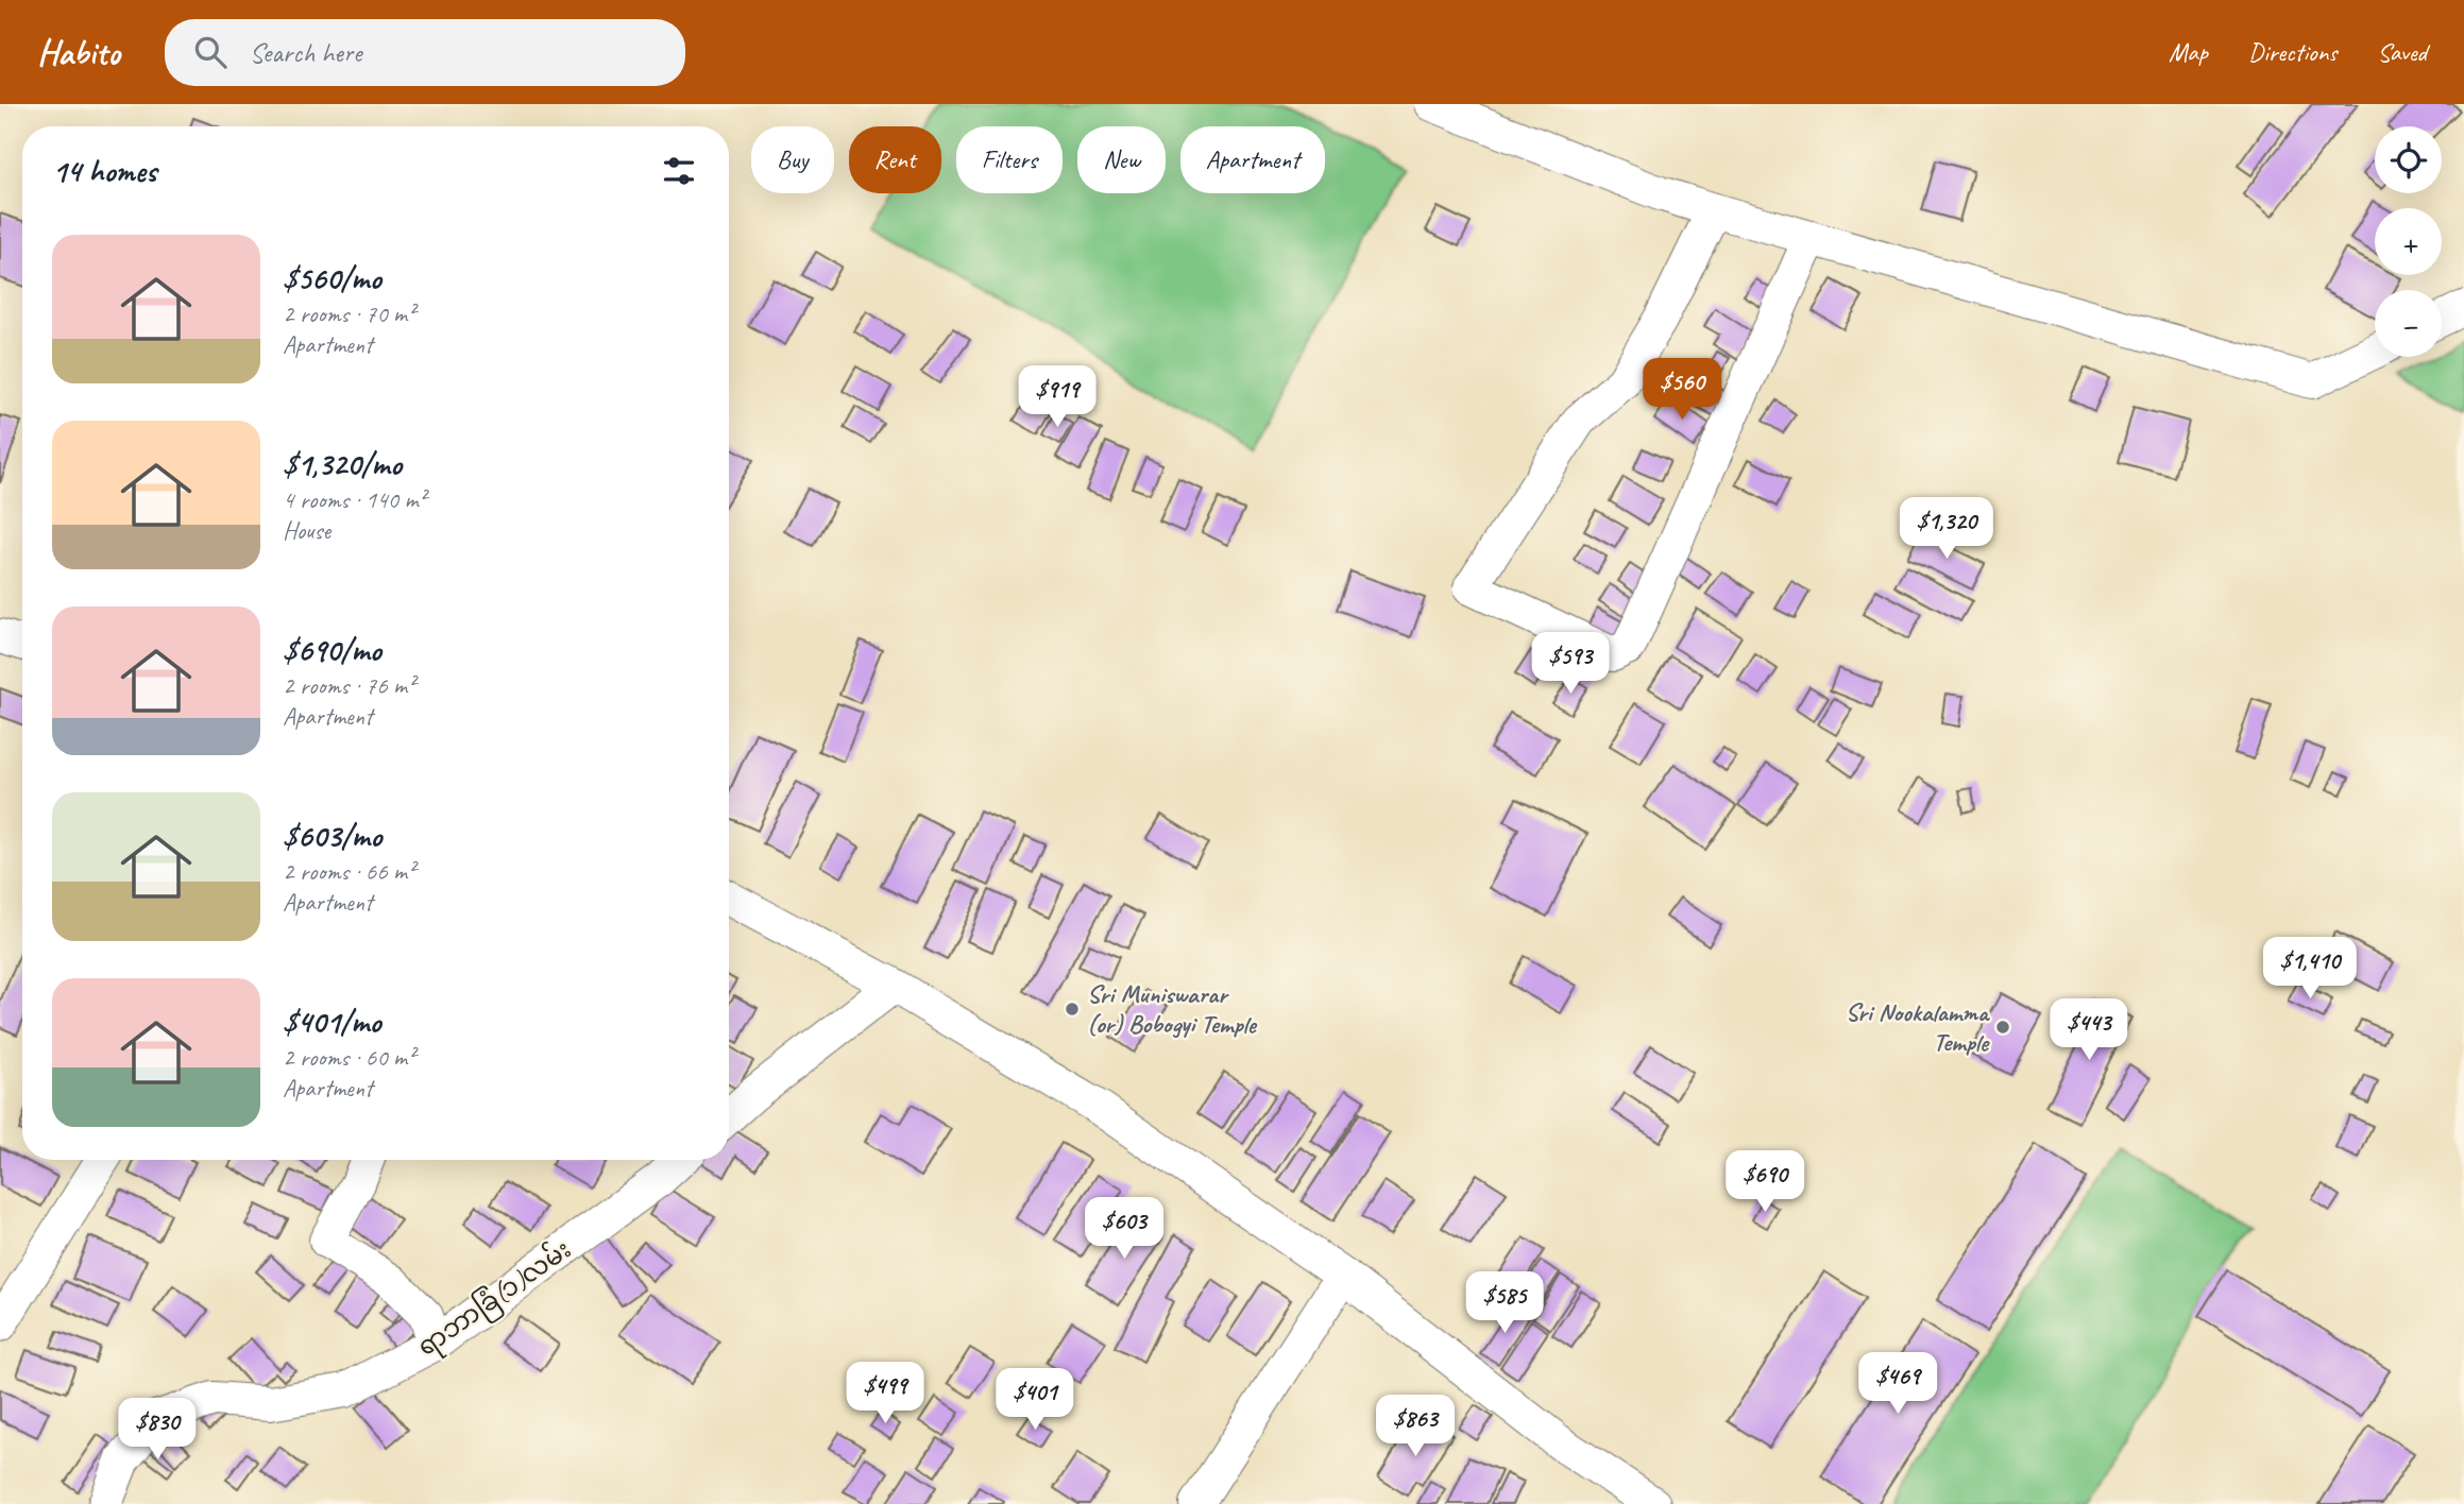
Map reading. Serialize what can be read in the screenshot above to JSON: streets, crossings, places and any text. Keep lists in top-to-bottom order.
{
  "streets": {
    "street": ["ရာဘာခြံ(၁)လမ်း"]
  },
  "places": ["Sri Muniswarar (or) Bobogyi Temple", "Sri Nookalamma Temple"],
  "page": {
    "header": "Habito",
    "search": "Search here",
    "nav": ["Map", "Directions", "Saved"],
    "map_buttons": ["+", "−"],
    "chip": [
      "Buy",
      "Rent",
      "Filters",
      "New",
      "Apartment"
    ],
    "heading": "14 homes",
    "list": [
      {
        "name": "$560/mo",
        "note": "2 rooms · 70 m² · Apartment"
      },
      {
        "name": "$1,320/mo",
        "note": "4 rooms · 140 m² · House"
      },
      {
        "name": "$690/mo",
        "note": "2 rooms · 76 m² · Apartment"
      },
      {
        "name": "$603/mo",
        "note": "2 rooms · 66 m² · Apartment"
      },
      {
        "name": "$401/mo",
        "note": "2 rooms · 60 m² · Apartment"
      }
    ],
    "price": [
      "$560",
      "$919",
      "$1,320",
      "$593",
      "$1,410",
      "$443",
      "$690",
      "$603",
      "$585",
      "$469",
      "$499",
      "$401",
      "$863",
      "$830"
    ]
  }
}
